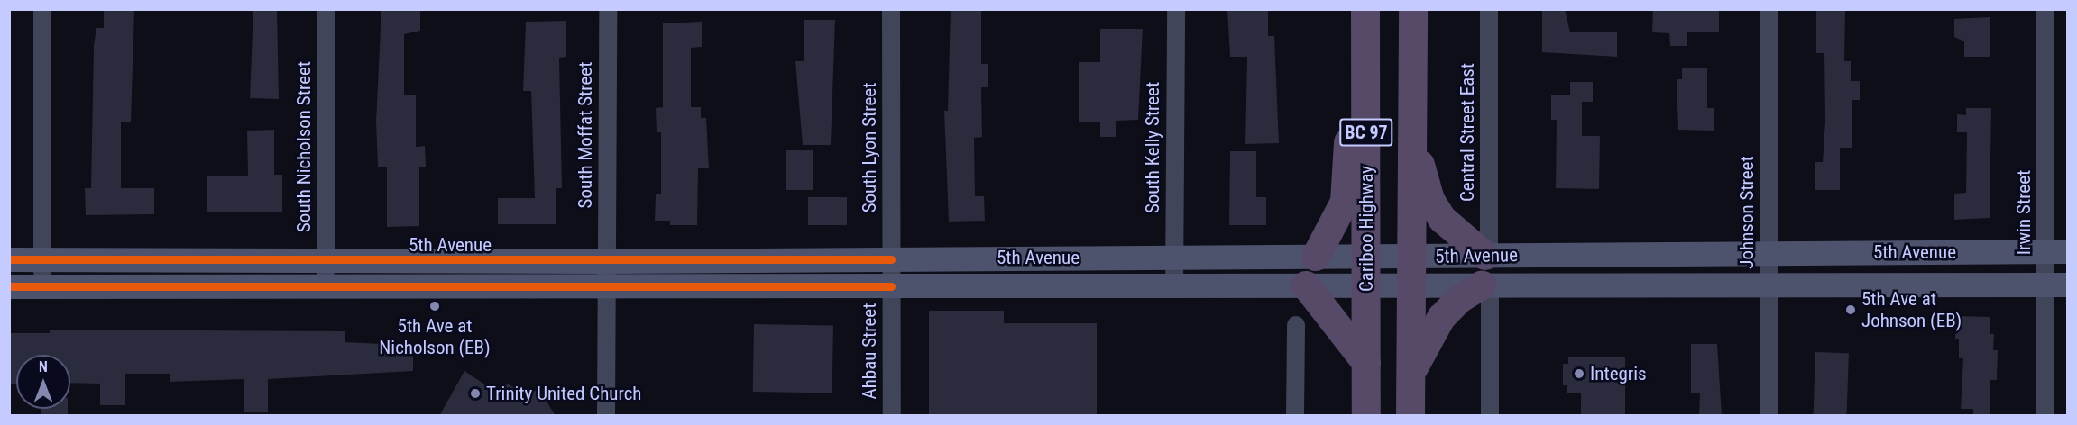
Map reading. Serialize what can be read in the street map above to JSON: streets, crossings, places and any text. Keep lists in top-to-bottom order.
{
  "streets": {
    "highway": ["BC 97", "Cariboo Highway"],
    "main road": ["5th Avenue"],
    "street": [
      "Central Street East",
      "South Moffat Street",
      "South Nicholson Street",
      "South Lyon Street",
      "South Kelly Street",
      "Johnson Street",
      "Irwin Street",
      "Ahbau Street"
    ]
  },
  "crossings": [
    ["Central Street East", "5th Avenue"],
    ["South Moffat Street", "5th Avenue"],
    ["South Nicholson Street", "5th Avenue"],
    ["South Lyon Street", "5th Avenue"],
    ["South Lyon Street", "Ahbau Street"],
    ["South Kelly Street", "5th Avenue"],
    ["Johnson Street", "5th Avenue"],
    ["Irwin Street", "5th Avenue"],
    ["Cariboo Highway", "5th Avenue"],
    ["5th Avenue", "Ahbau Street"]
  ],
  "places": [
    "5th Ave at Nicholson (EB)",
    "5th Ave at Johnson (EB)",
    "Integris",
    "Trinity United Church"
  ],
  "north": "top"
}
